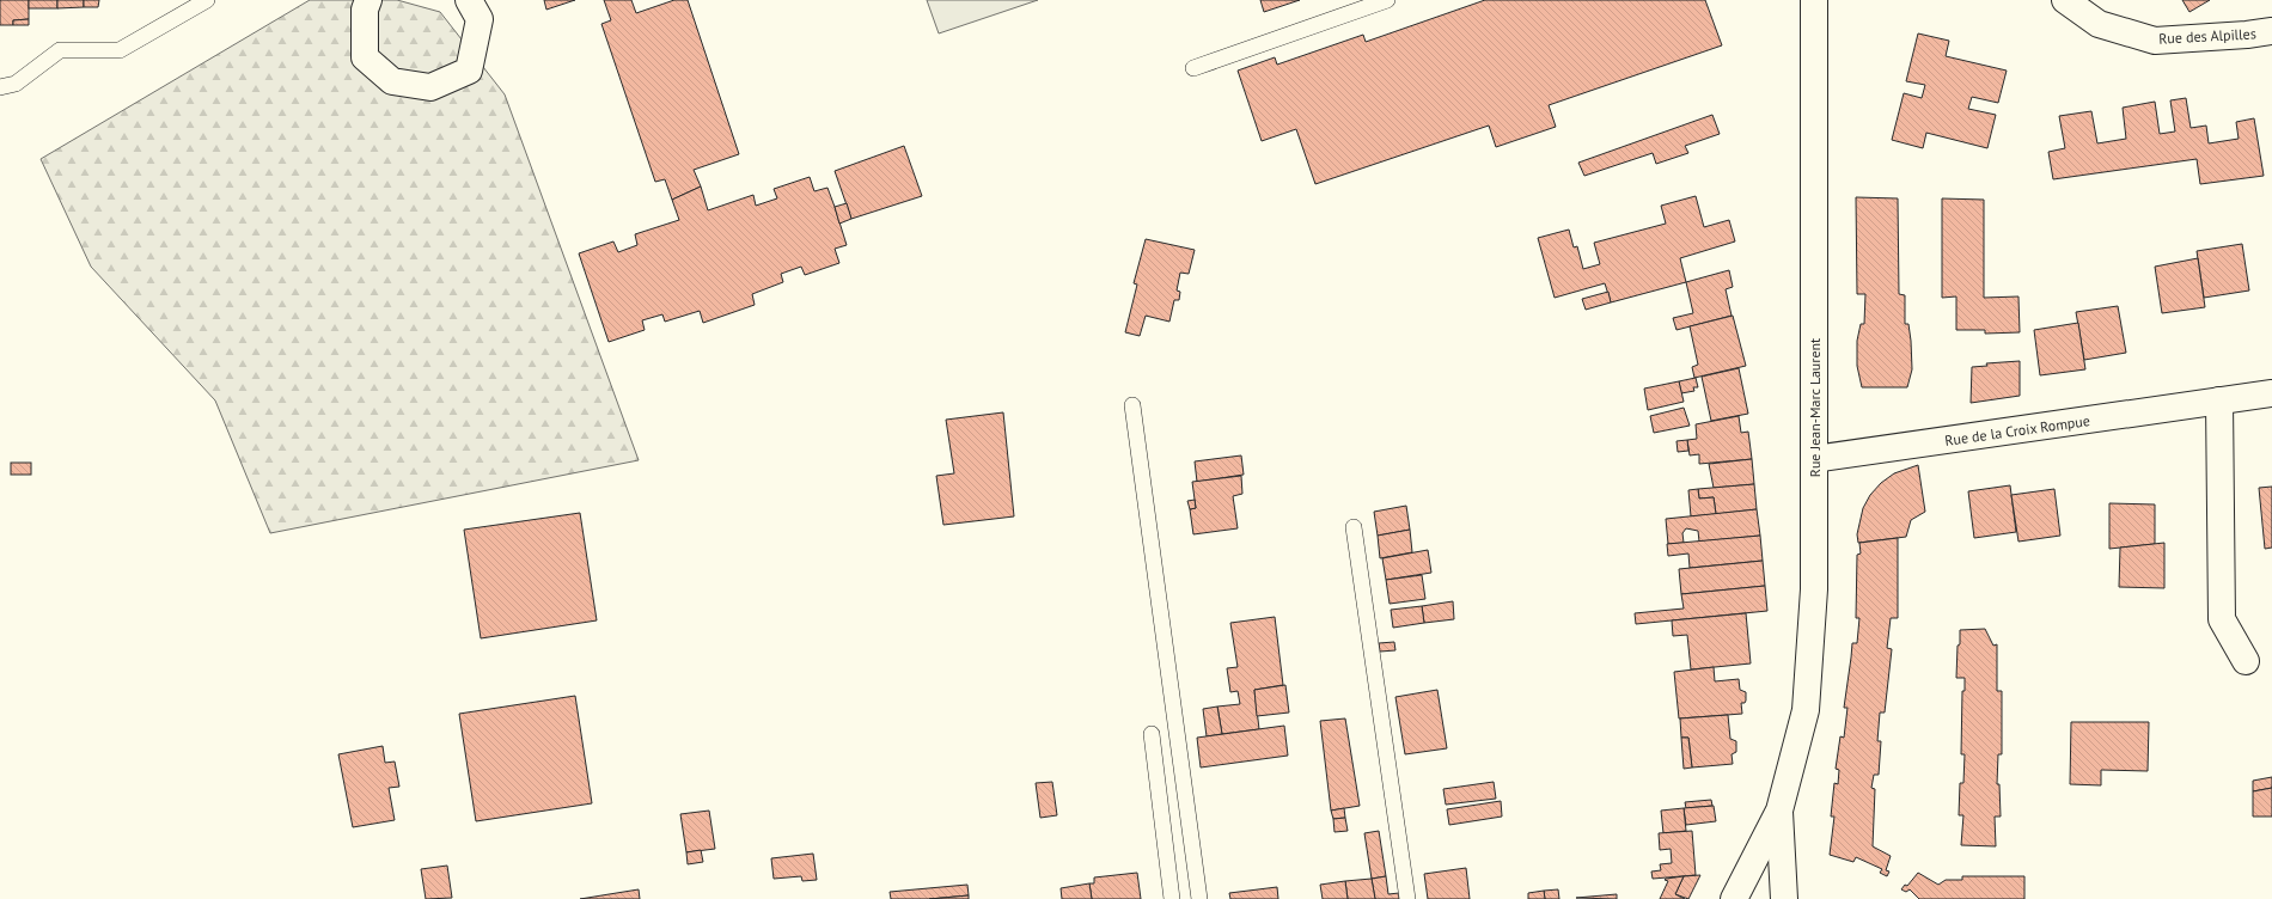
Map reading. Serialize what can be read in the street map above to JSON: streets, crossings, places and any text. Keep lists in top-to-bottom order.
{
  "streets": {
    "street": ["Rue des Alpilles", "Rue Jean-Marc Laurent", "Rue de la Croix Rompue"]
  },
  "crossings": [
    ["Rue Jean-Marc Laurent", "Rue de la Croix Rompue"]
  ]
}
